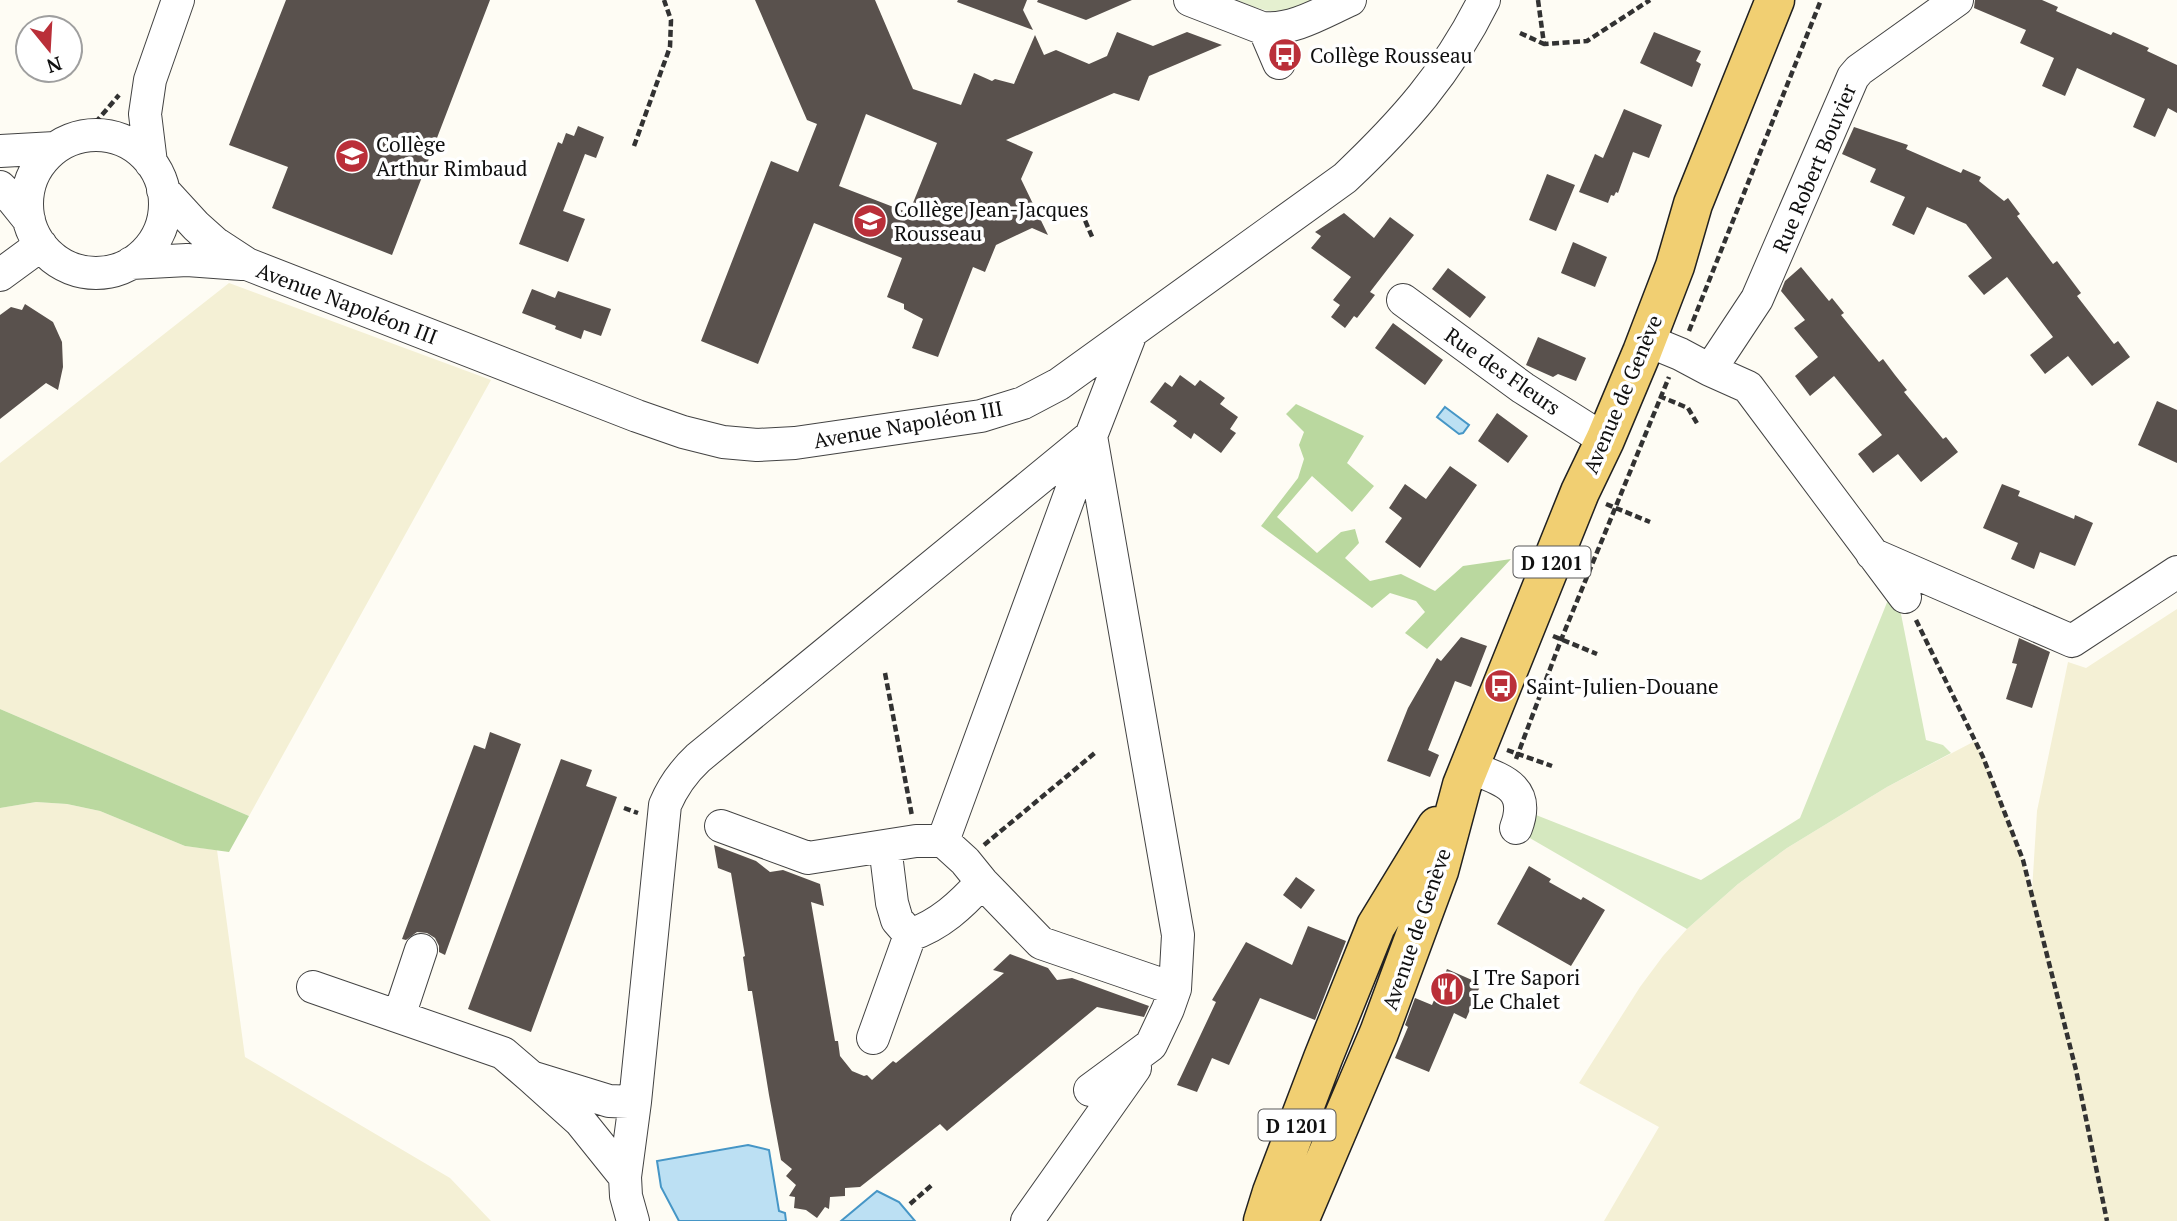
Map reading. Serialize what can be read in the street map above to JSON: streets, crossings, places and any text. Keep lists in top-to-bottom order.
{
  "streets": {
    "main road": ["Avenue de Genève", "D 1201"],
    "street": ["Rue Robert Bouvier", "Avenue Napoléon III", "Rue des Fleurs"]
  },
  "crossings": [
    ["Rue des Fleurs", "Avenue de Genève"],
    ["Avenue de Genève", "D 1201"]
  ],
  "places": {
    "bus stop": ["Collège Rousseau", "Saint-Julien-Douane"],
    "school or university": ["Collège Arthur Rimbaud", "Collège Jean-Jacques Rousseau"],
    "restaurant": ["I Tre Sapori Le Chalet"]
  },
  "north": "bottom"
}
